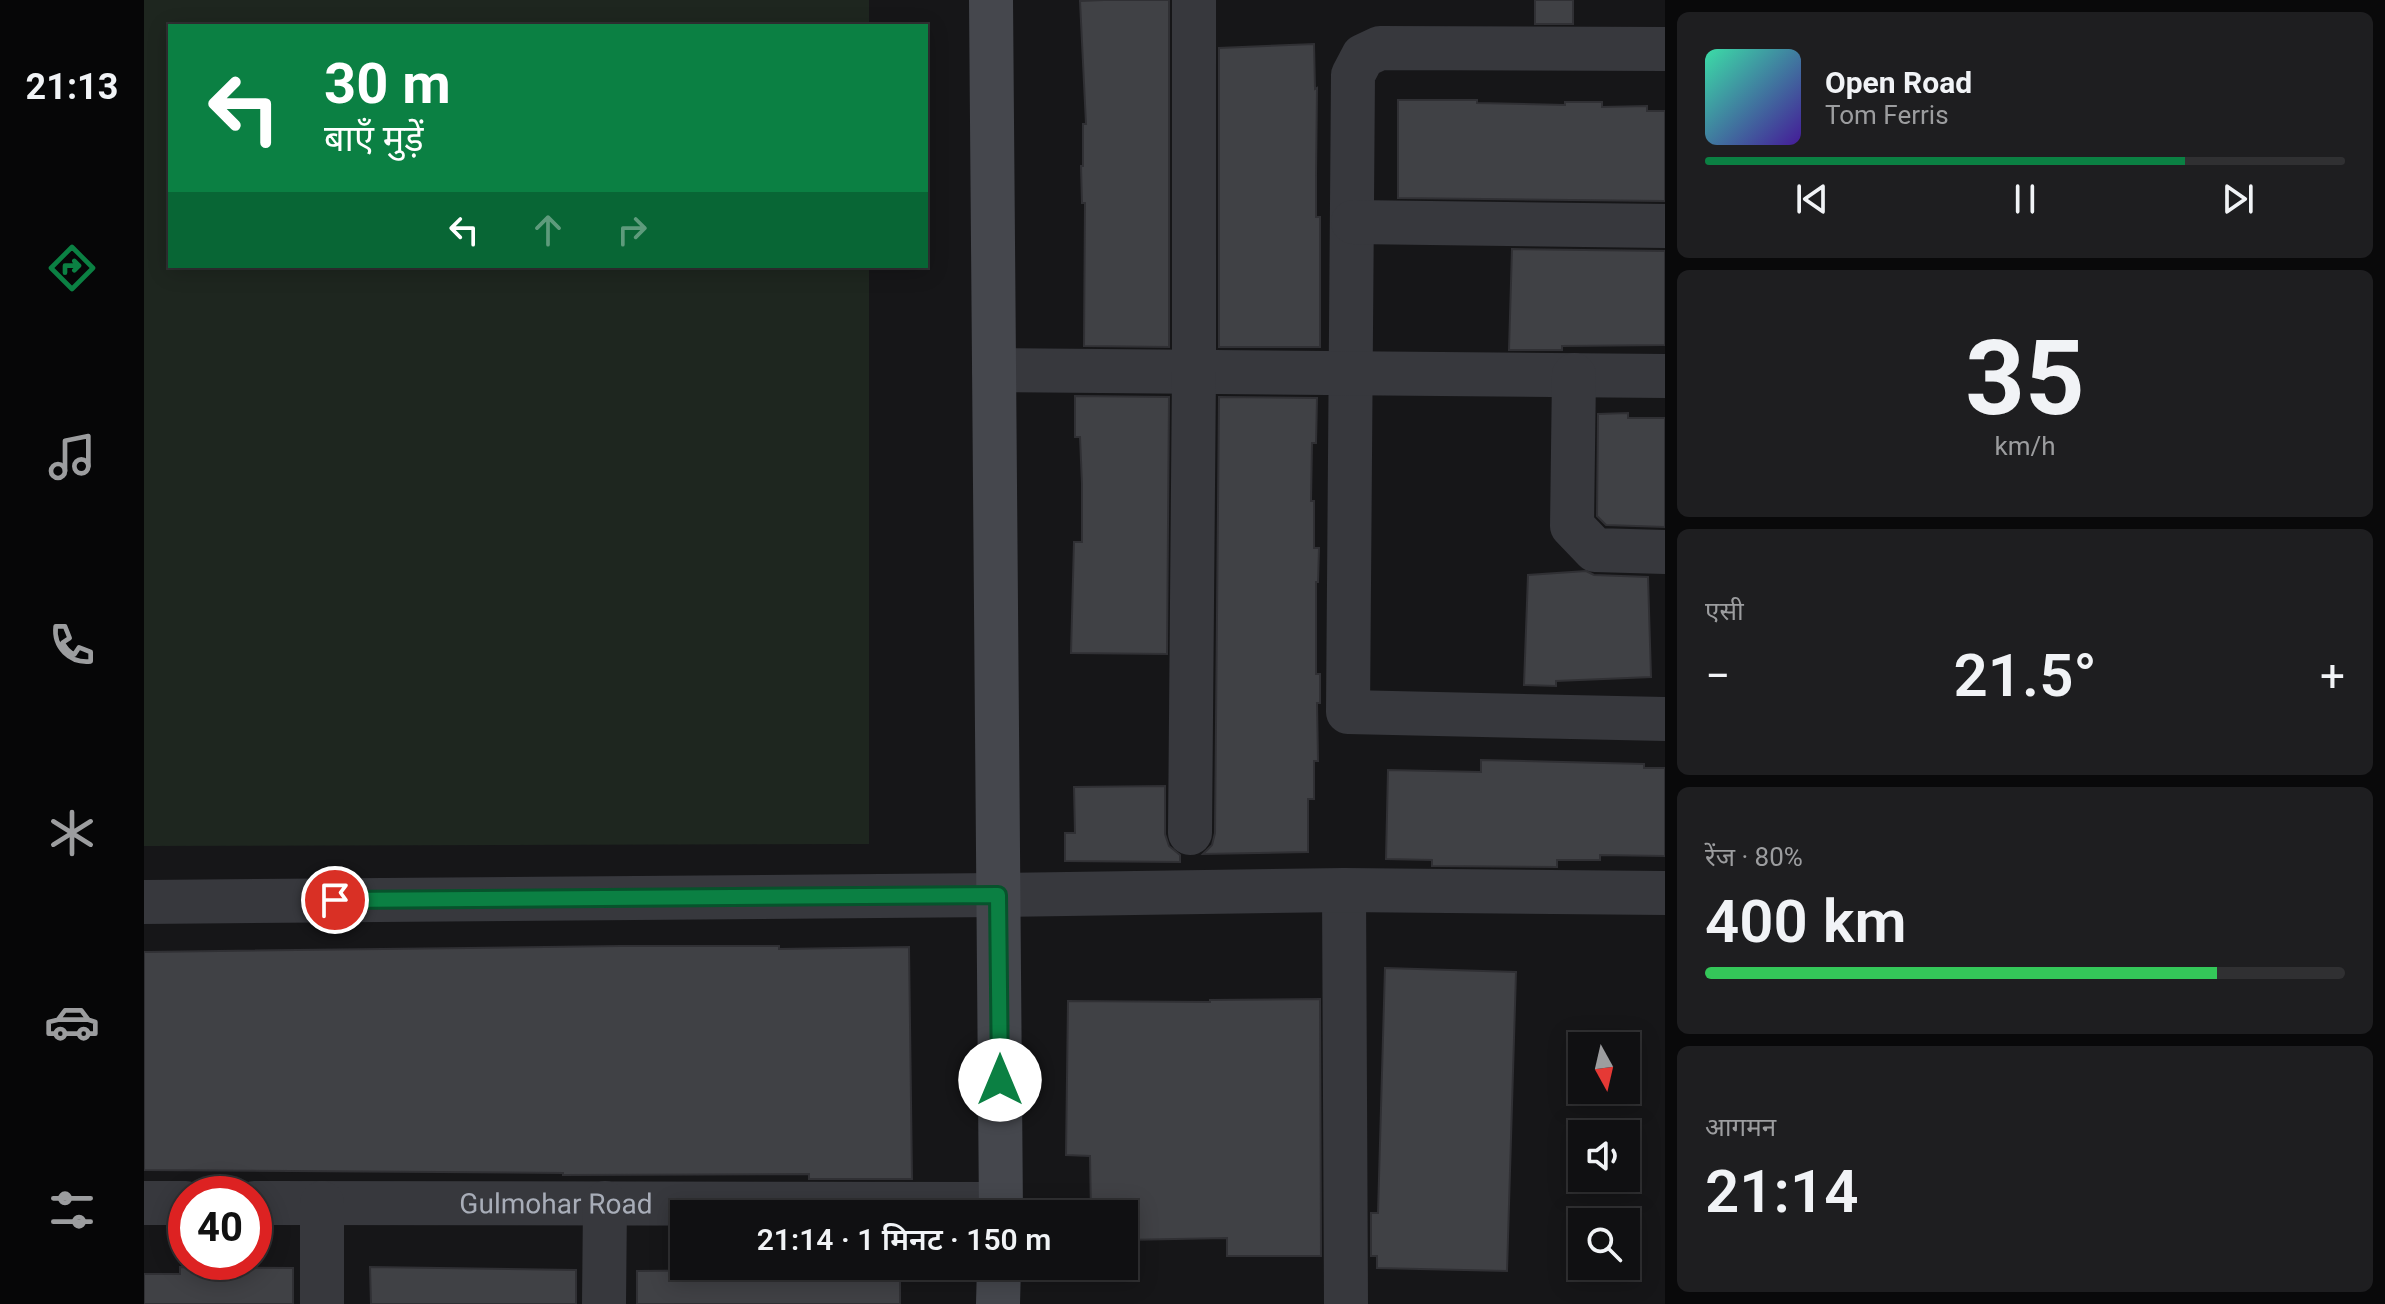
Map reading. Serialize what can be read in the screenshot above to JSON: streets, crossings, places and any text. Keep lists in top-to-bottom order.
{
  "streets": {
    "street": ["Gulmohar Road"]
  },
  "north": "bottom",
  "page": {
    "tabs": "21:13",
    "turn": ["30 m", "बाएँ मुड़ें"],
    "song": ["Open Road", "Tom Ferris"],
    "tile": [
      ["35", "km/h"],
      "एसी",
      ["रेंज · 80%", "400 km"],
      ["आगमन", "21:14"]
    ],
    "heat": ["−", "21.5°", "+"],
    "limit": "40",
    "trip": "21:14 · 1 मिनट · 150 m"
  }
}
